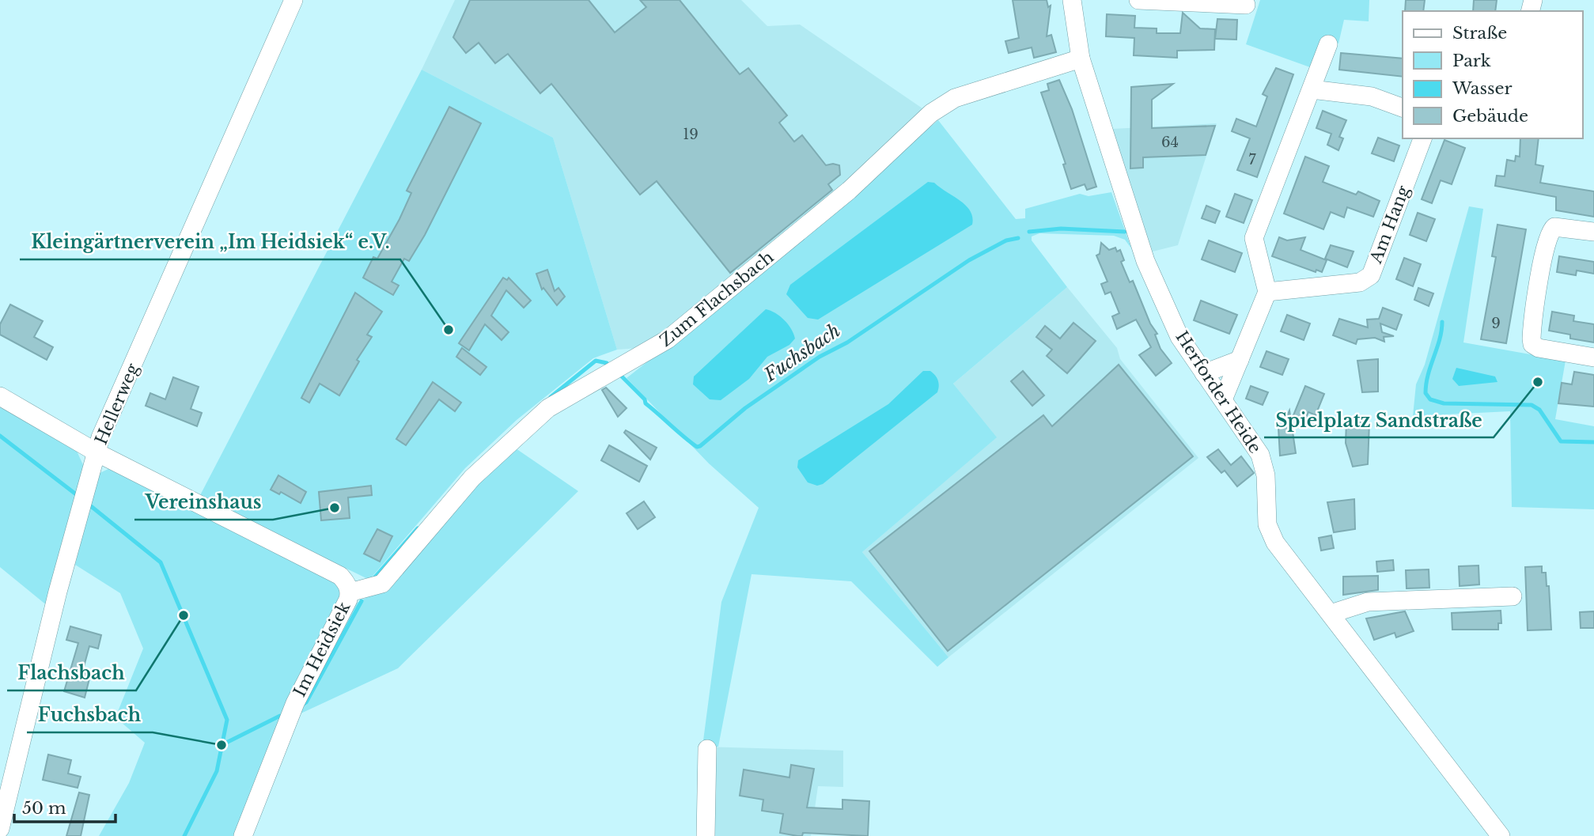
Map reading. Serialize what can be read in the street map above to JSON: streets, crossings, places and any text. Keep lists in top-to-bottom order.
{
  "streets": {
    "street": [
      "Am Hang",
      "Zum Flachsbach",
      "Herforder Heide",
      "Hellerweg",
      "Im Heidsiek"
    ]
  },
  "crossings": [
    ["Zum Flachsbach", "Herforder Heide"],
    ["Zum Flachsbach", "Im Heidsiek"],
    ["Hellerweg", "Im Heidsiek"]
  ],
  "water": ["Fuchsbach"],
  "places": [
    "Kleingärtnerverein „Im Heidsiek“ e.V.",
    "Spielplatz Sandstraße",
    "Vereinshaus",
    "Flachsbach",
    "Fuchsbach"
  ],
  "house_numbers": [
    "19",
    "64",
    "7",
    "9"
  ],
  "legend": [
    "Straße",
    "Park",
    "Wasser",
    "Gebäude"
  ],
  "scale_bar": "50 m"
}
